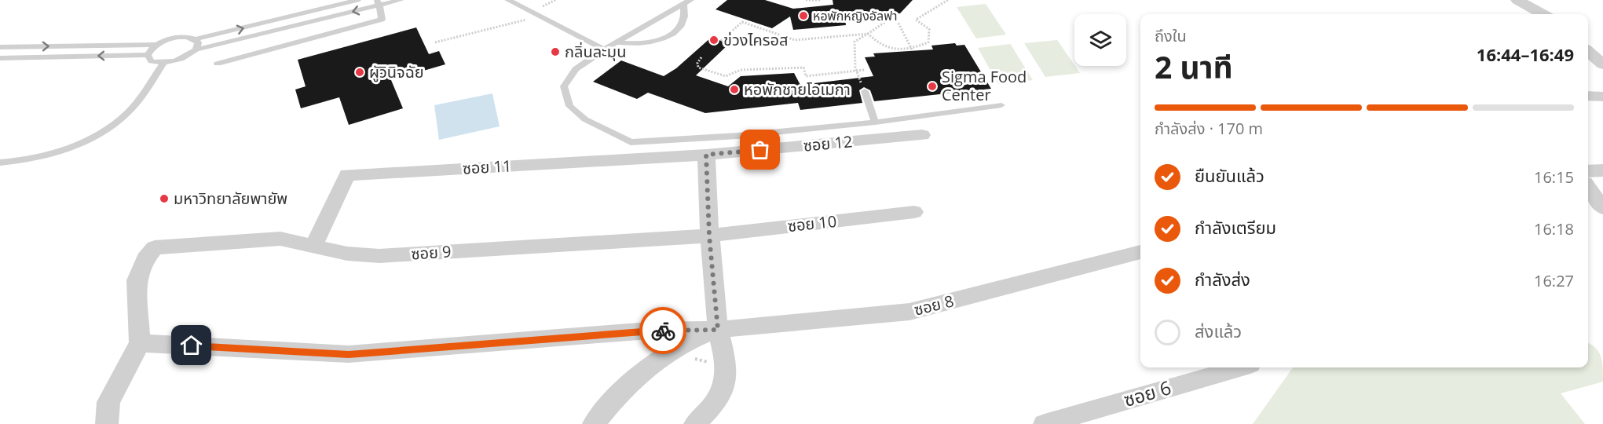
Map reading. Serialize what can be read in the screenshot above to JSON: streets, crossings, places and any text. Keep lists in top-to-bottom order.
{
  "streets": {
    "street": [
      "ซอย 12",
      "ซอย 11",
      "ซอย 10",
      "ซอย 9",
      "ซอย 8",
      "ซอย 6"
    ]
  },
  "crossings": [
    ["ซอย 12", "ซอย 11"],
    ["ซอย 11", "ซอย 9"],
    ["ซอย 10", "ซอย 9"]
  ],
  "places": [
    "หอพักหญิงอัลฟา",
    "ข่วงไครอส",
    "กลิ่นละมุน",
    "ผัูวินิจฉัย",
    "Sigma Food Center",
    "หอพักชายโอเมกา",
    "มหาวิทยาลัยพายัพ"
  ],
  "page": {
    "heading": ["2 นาที", "ถึงใน", "16:44–16:49"],
    "bar": "กำลังส่ง · 170 m",
    "list": [
      ["ยืนยันแล้ว", "16:15"],
      ["กำลังเตรียม", "16:18"],
      ["กำลังส่ง", "16:27"],
      "ส่งแล้ว"
    ]
  }
}
